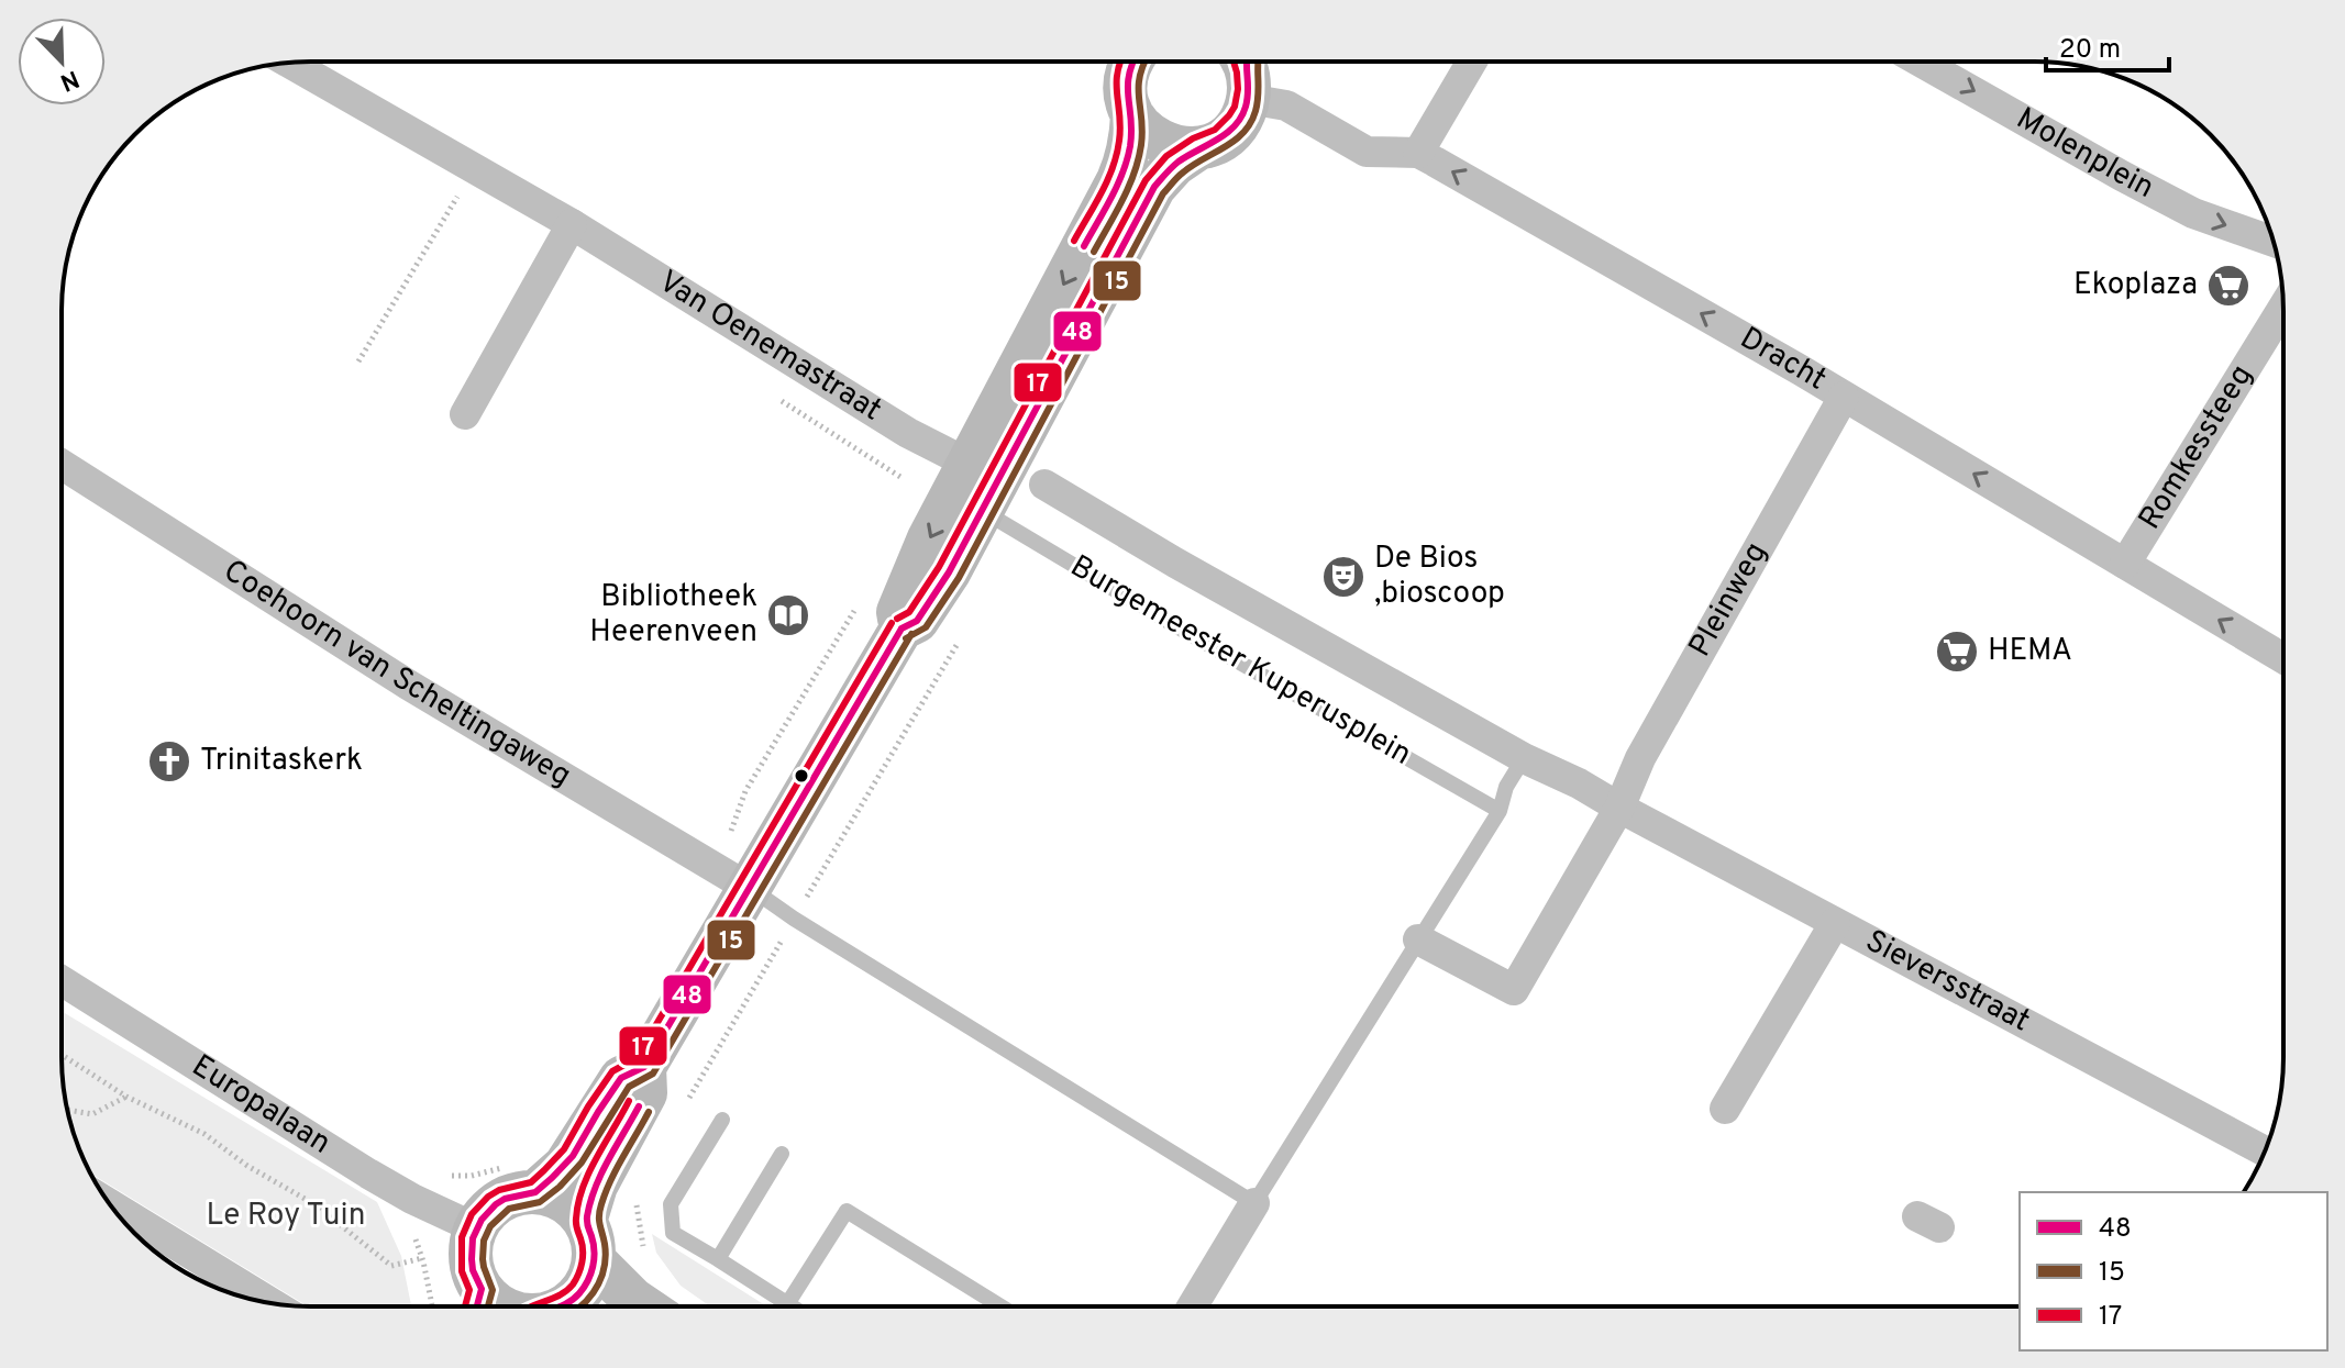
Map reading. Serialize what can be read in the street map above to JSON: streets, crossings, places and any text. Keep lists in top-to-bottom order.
{
  "streets": {
    "street": [
      "Molenplein",
      "Van Oenemastraat",
      "Dracht",
      "Romkessteeg",
      "Pleinweg",
      "Burgemeester Kuperusplein",
      "Coehoorn van Scheltingaweg",
      "Sieversstraat",
      "Europalaan"
    ]
  },
  "crossings": [
    ["Dracht", "Romkessteeg"],
    ["Dracht", "Pleinweg"],
    ["Pleinweg", "Burgemeester Kuperusplein"],
    ["Pleinweg", "Sieversstraat"],
    ["Burgemeester Kuperusplein", "Sieversstraat"]
  ],
  "one_way": ["Molenplein", "Dracht"],
  "parks": ["Le Roy Tuin"],
  "places": {
    "supermarket": ["Ekoplaza", "HEMA"],
    "theatre": ["De Bios ,bioscoop"],
    "library": ["Bibliotheek Heerenveen"],
    "church": ["Trinitaskerk"]
  },
  "lines": ["transit line 48", "transit line 15", "transit line 17"],
  "legend": ["48", "15", "17"],
  "scale_bar": "20 m",
  "north": "bottom right"
}
